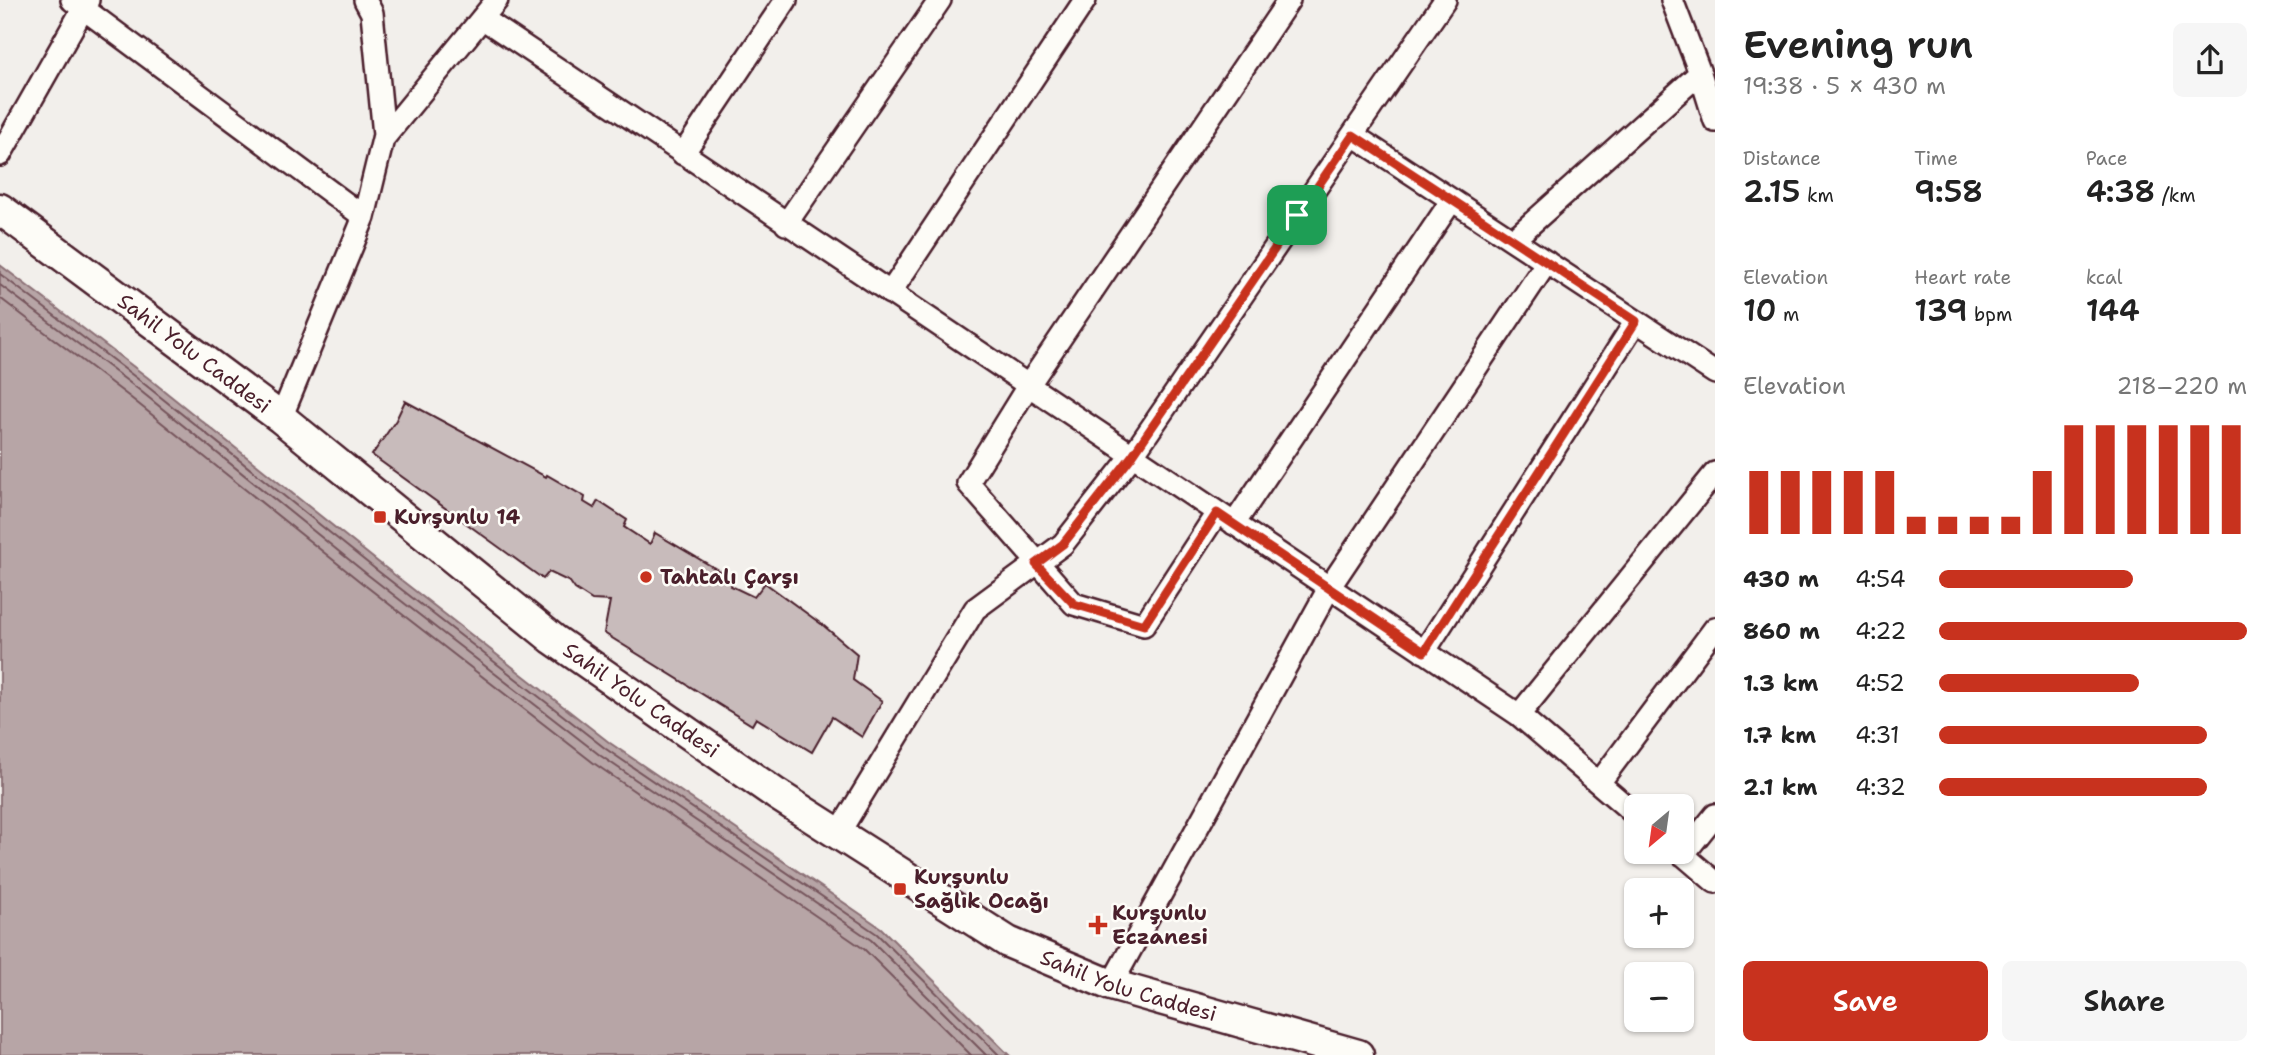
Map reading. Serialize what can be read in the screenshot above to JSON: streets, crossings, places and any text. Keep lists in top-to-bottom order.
{
  "streets": {
    "main road": ["Sahil Yolu Caddesi"]
  },
  "places": {
    "transit": ["Kurşunlu 14", "Kurşunlu Sağlık Ocağı"],
    "other": ["Tahtalı Çarşı"],
    "health": ["Kurşunlu Eczanesi"]
  },
  "north": "bottom left",
  "page": {
    "heading": ["Evening run", "19:38 · 5 × 430 m"],
    "stats": [
      ["Distance", "2.15 km"],
      ["Time", "9:58"],
      ["Pace", "4:38 /km"],
      ["Elevation", "10 m"],
      ["Heart rate", "139 bpm"],
      ["kcal", "144"]
    ],
    "chart": ["Elevation", "218–220 m"],
    "list": [
      {
        "name": "430 m",
        "note": "4:54"
      },
      {
        "name": "860 m",
        "note": "4:22"
      },
      {
        "name": "1.3 km",
        "note": "4:52"
      },
      {
        "name": "1.7 km",
        "note": "4:31"
      },
      {
        "name": "2.1 km",
        "note": "4:32"
      }
    ],
    "map_buttons": ["+", "−"],
    "buttons": ["Save", "Share"]
  }
}
